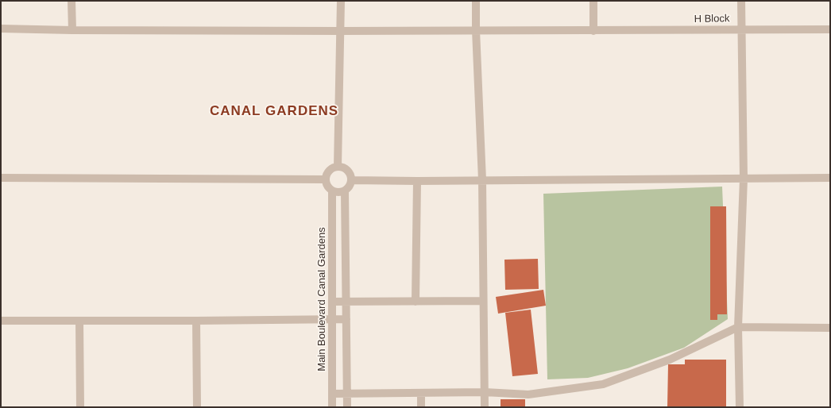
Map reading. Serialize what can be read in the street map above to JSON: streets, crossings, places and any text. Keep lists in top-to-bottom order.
{
  "streets": {
    "street": ["H Block", "Main Boulevard Canal Gardens"]
  },
  "districts": ["CANAL GARDENS"]
}
